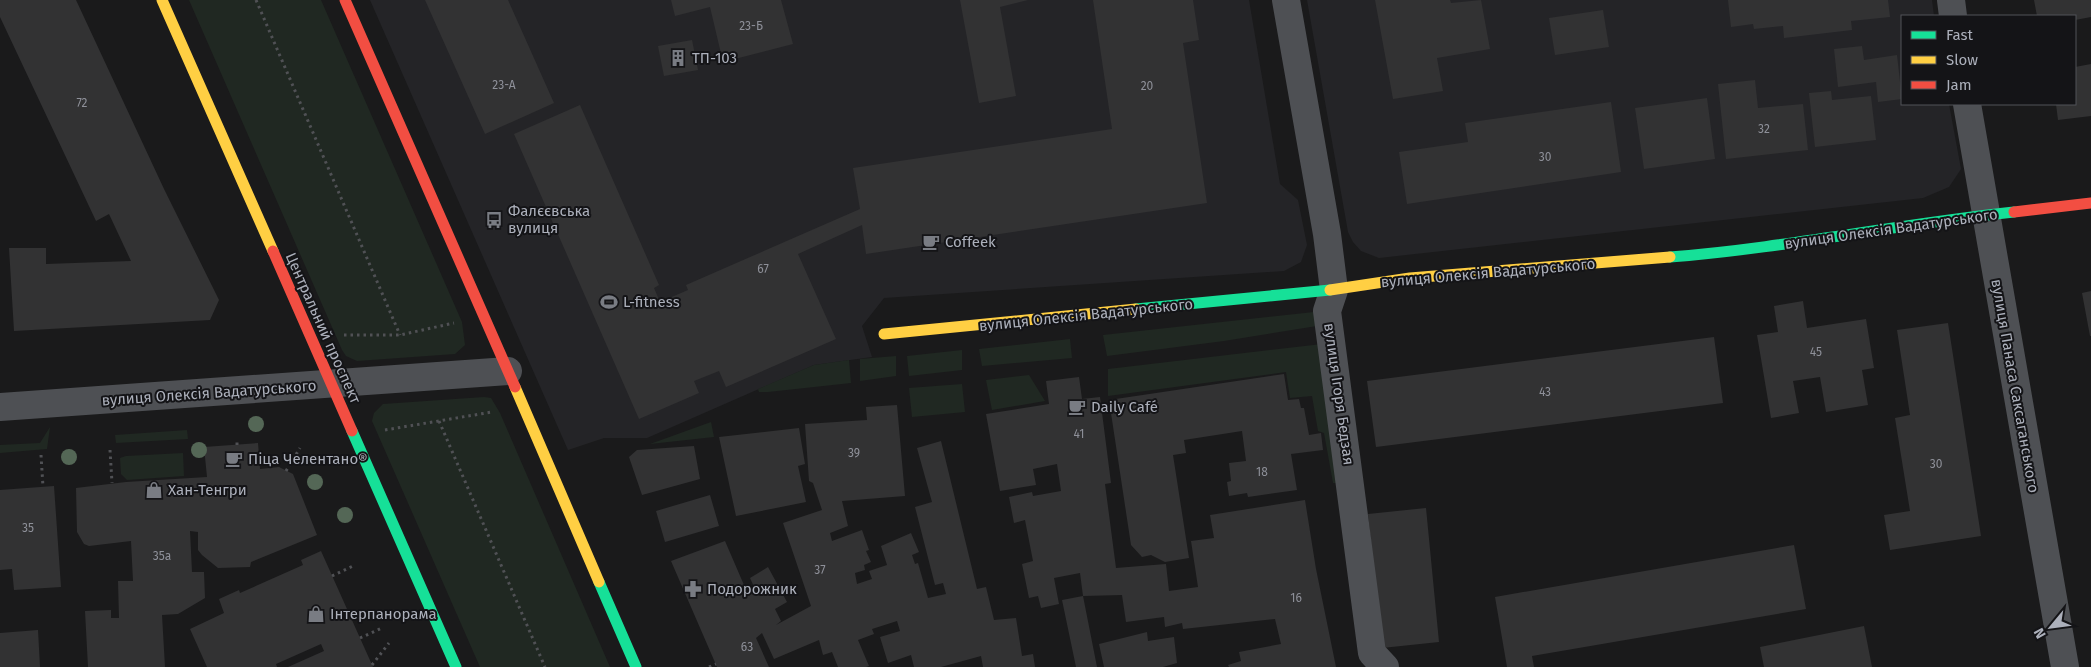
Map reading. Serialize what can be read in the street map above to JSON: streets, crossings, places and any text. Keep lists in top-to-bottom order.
{
  "streets": {
    "main road": ["вулиця Олексія Вадатурського", "Центральний проспект"],
    "street": ["вулиця Панаса Саксаганського", "вулиця Ігоря Бедзая"]
  },
  "crossings": [
    ["вулиця Олексія Вадатурського", "Центральний проспект"],
    ["вулиця Олексія Вадатурського", "вулиця Панаса Саксаганського"],
    ["вулиця Олексія Вадатурського", "вулиця Ігоря Бедзая"]
  ],
  "places": {
    "building": ["ТП-103"],
    "bus stop": ["Фалєєвська вулиця"],
    "cafe": ["Coffeek", "Daily Café", "Піца Челентано®"],
    "sports": ["L-fitness"],
    "shop": ["Хан-Тенгри", "Інтерпанорама"],
    "pharmacy": ["Подорожник"]
  },
  "house_numbers": [
    "23-Б",
    "23-А",
    "20",
    "72",
    "32",
    "30",
    "67",
    "45",
    "43",
    "41",
    "39",
    "30",
    "18",
    "35",
    "35a",
    "37",
    "16",
    "63"
  ],
  "legend": ["Fast", "Slow", "Jam"],
  "north": "bottom left"
}
